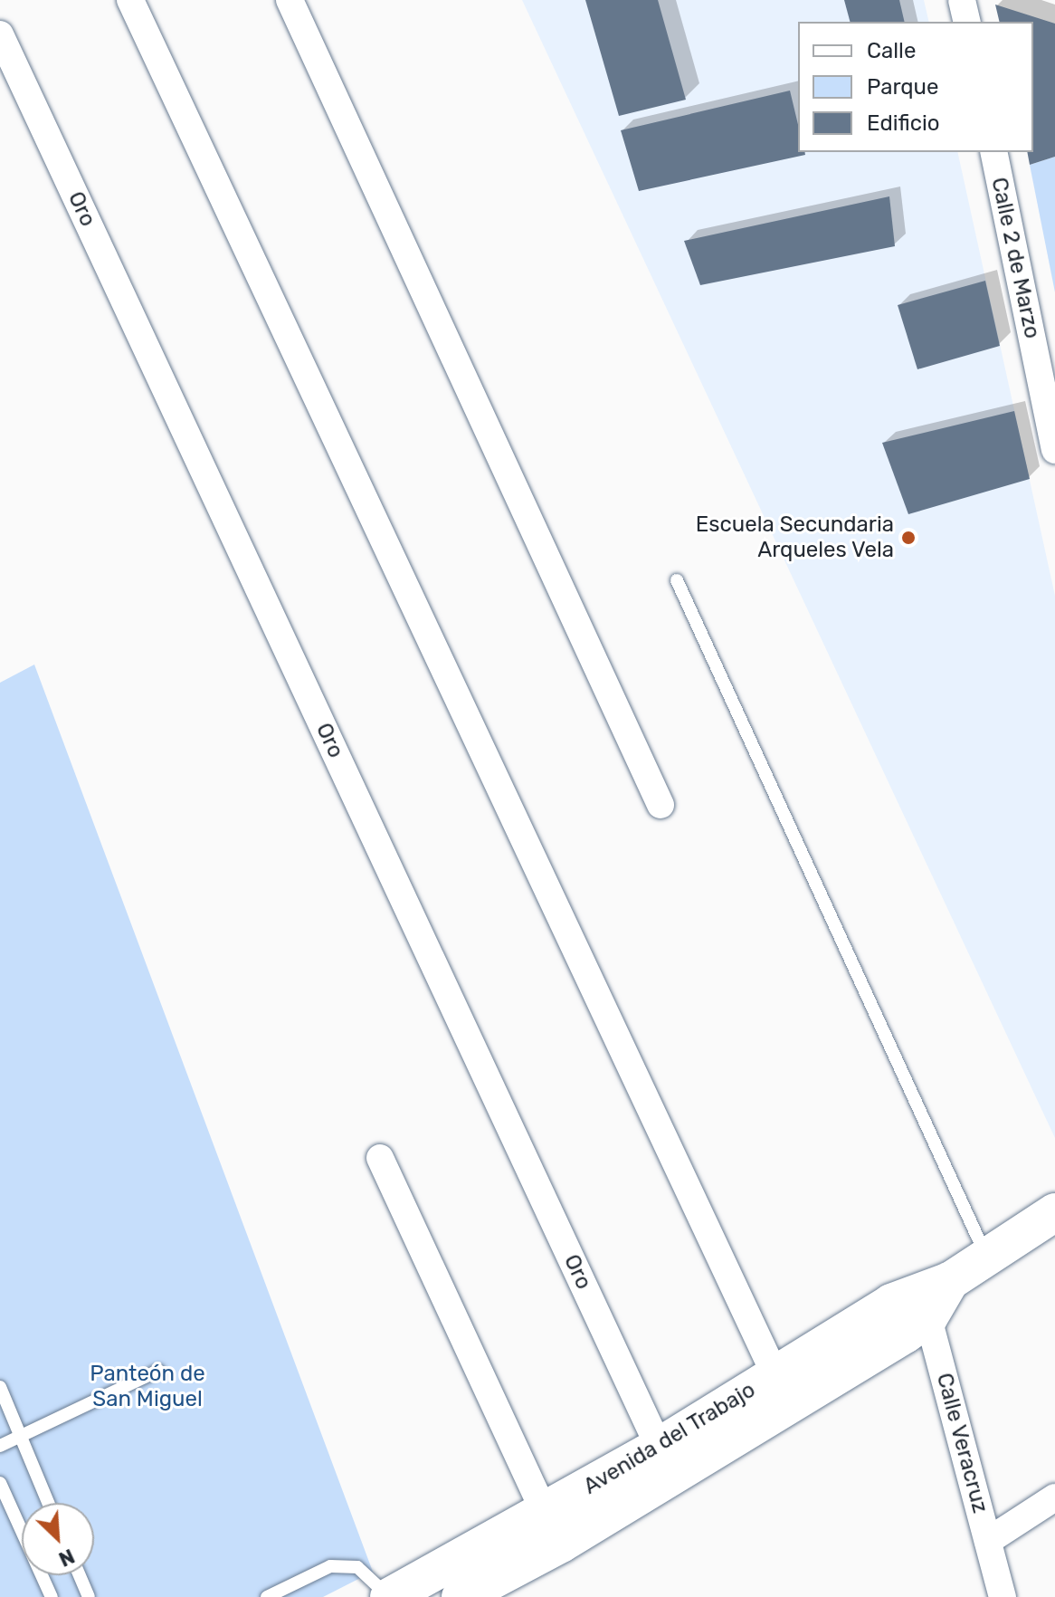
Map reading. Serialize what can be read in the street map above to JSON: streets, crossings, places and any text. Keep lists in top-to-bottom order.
{
  "streets": {
    "main road": ["Avenida del Trabajo"],
    "street": ["Oro", "Calle 2 de Marzo", "Calle Veracruz"]
  },
  "crossings": [
    ["Oro", "Avenida del Trabajo"],
    ["Avenida del Trabajo", "Calle Veracruz"]
  ],
  "parks": ["Panteón de San Miguel"],
  "places": ["Escuela Secundaria Arqueles Vela"],
  "legend": ["Calle", "Parque", "Edificio"],
  "north": "bottom right"
}
